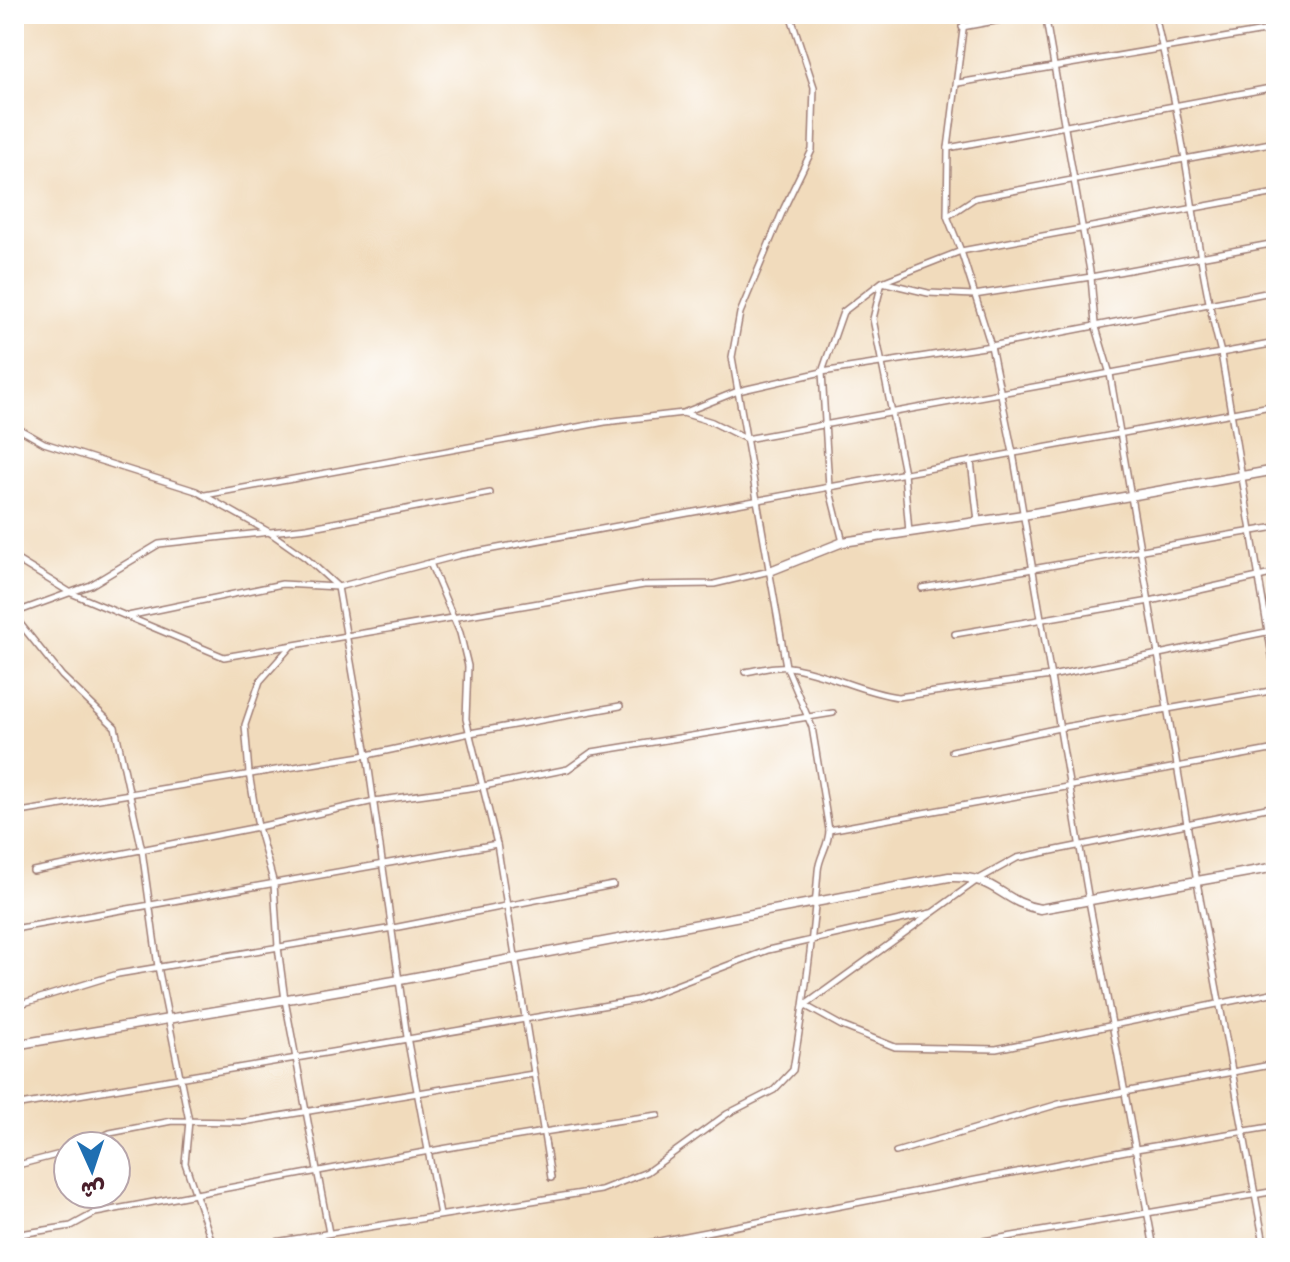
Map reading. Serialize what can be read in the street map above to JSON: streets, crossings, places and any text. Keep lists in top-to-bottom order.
{
  "north": "bottom"
}
